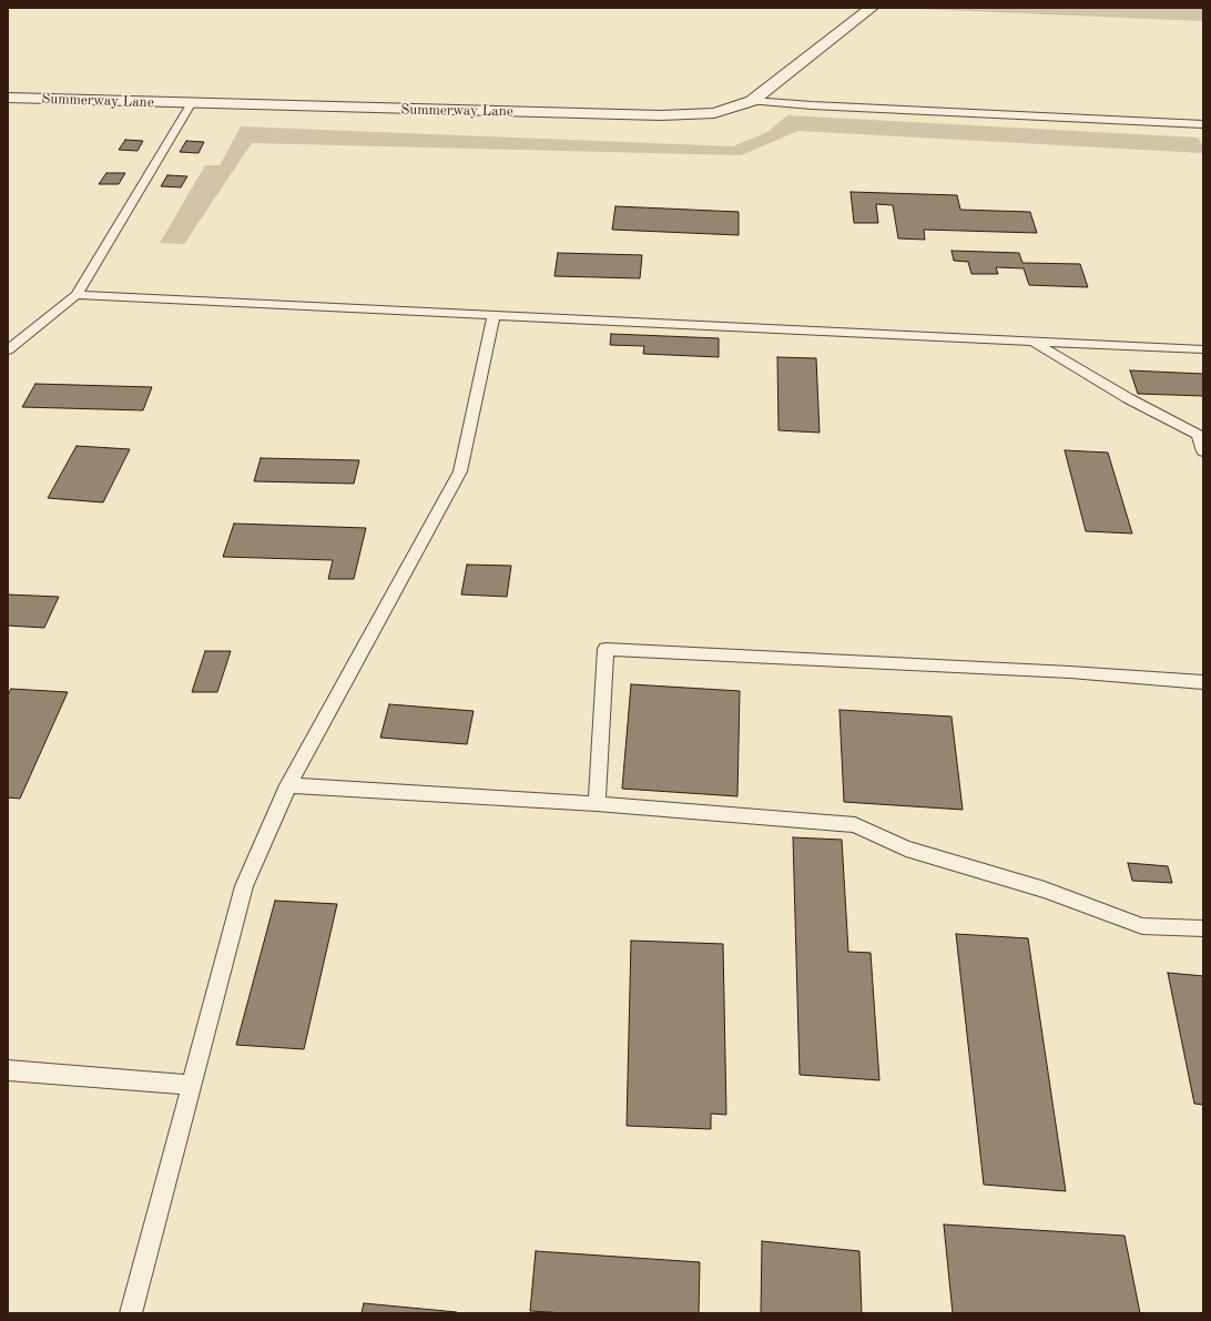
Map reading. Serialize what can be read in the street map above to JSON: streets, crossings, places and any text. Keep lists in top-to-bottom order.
{
  "streets": {
    "street": ["Summerway Lane"]
  }
}
